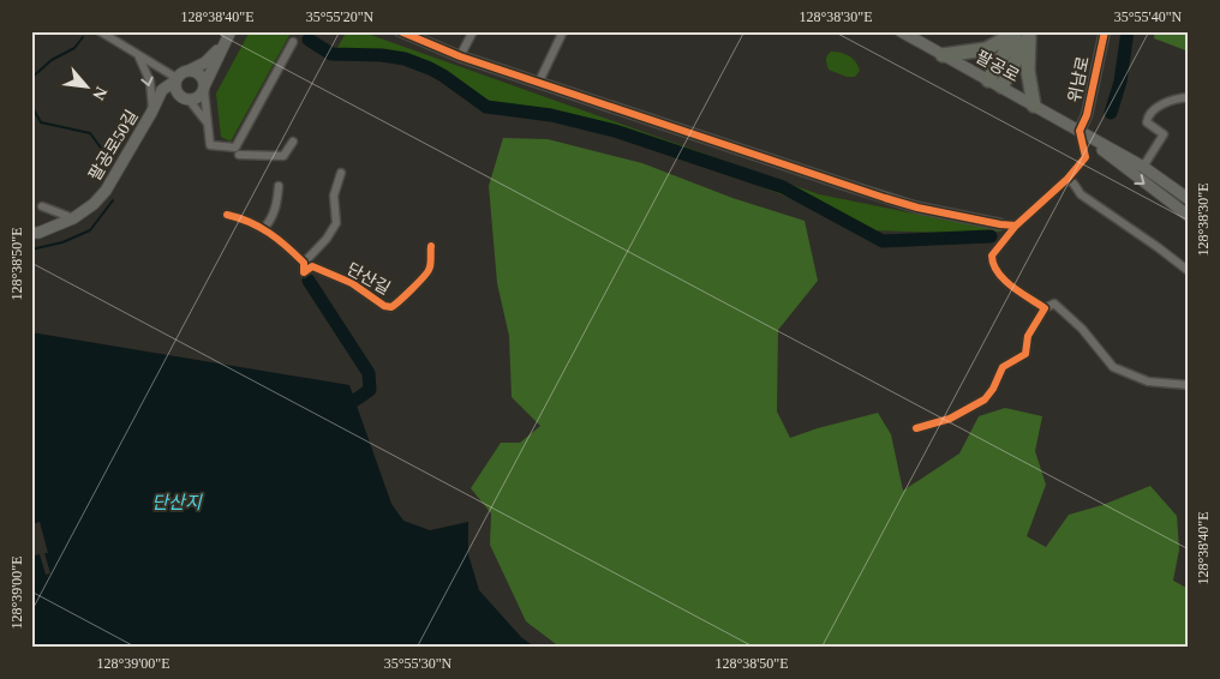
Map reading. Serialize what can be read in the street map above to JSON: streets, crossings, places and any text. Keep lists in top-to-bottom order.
{
  "streets": {
    "street": [
      "팔공로",
      "위남로",
      "팔공로50길",
      "단산길"
    ]
  },
  "crossings": [
    ["팔공로", "위남로"]
  ],
  "water": ["단산지"],
  "north": "bottom right",
  "coordinates": [
    "128°38'40\"E",
    "35°55'20\"N",
    "128°38'30\"E",
    "35°55'40\"N",
    "128°38'50\"E",
    "128°39'00\"E",
    "35°55'30\"N"
  ]
}
